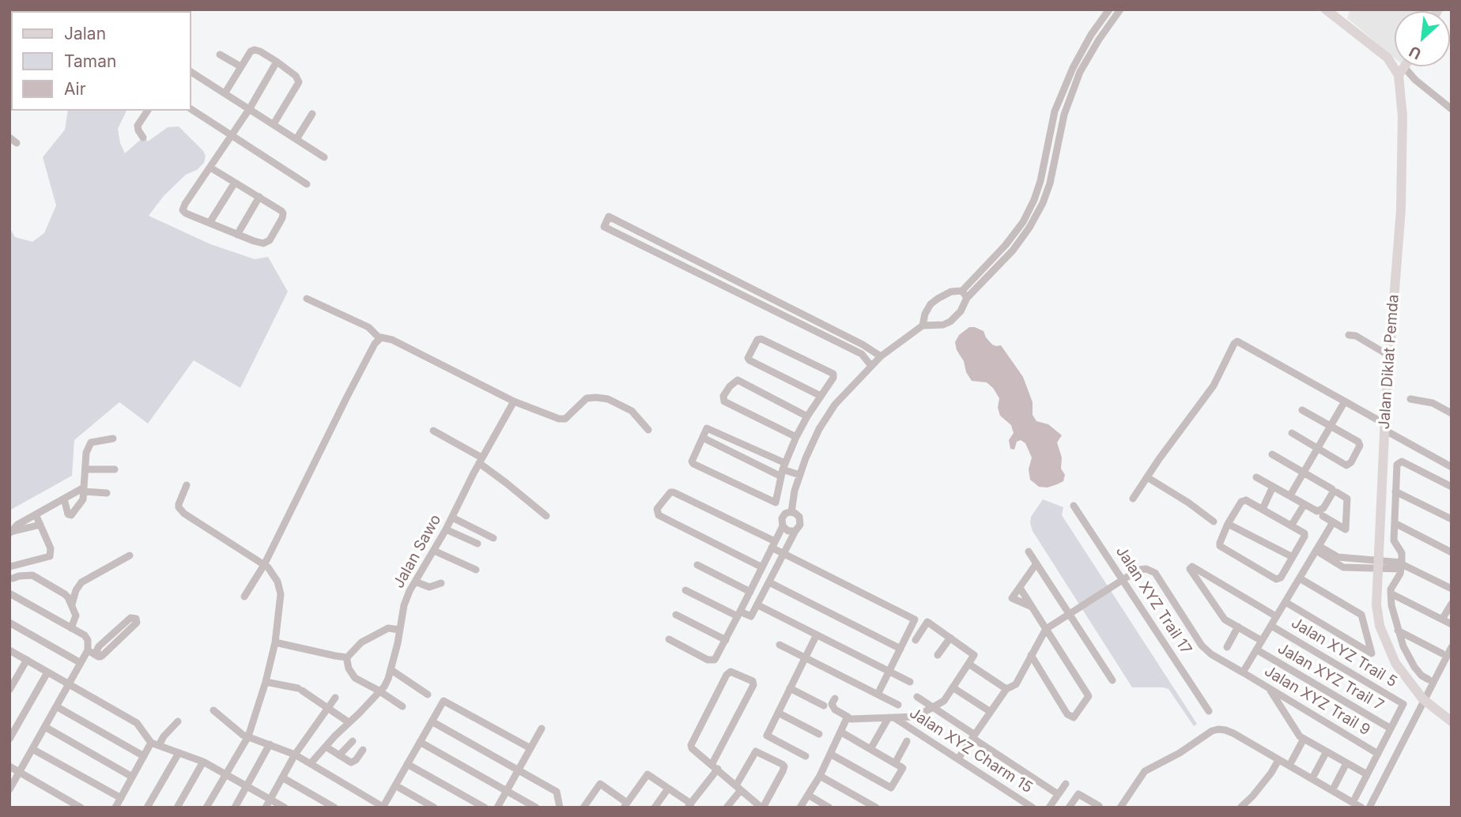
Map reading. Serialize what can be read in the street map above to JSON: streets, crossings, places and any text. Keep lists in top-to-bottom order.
{
  "streets": {
    "street": [
      "Jalan Diklat Pemda",
      "Jalan Sawo",
      "Jalan XYZ Trail 17",
      "Jalan XYZ Trail 5",
      "Jalan XYZ Trail 7",
      "Jalan XYZ Trail 9",
      "Jalan XYZ Charm 15"
    ]
  },
  "crossings": [
    ["Jalan XYZ Trail 17", "Jalan XYZ Trail 9"],
    ["Jalan XYZ Trail 5", "Jalan XYZ Trail 7"]
  ],
  "legend": ["Jalan", "Taman", "Air"],
  "north": "bottom left"
}
